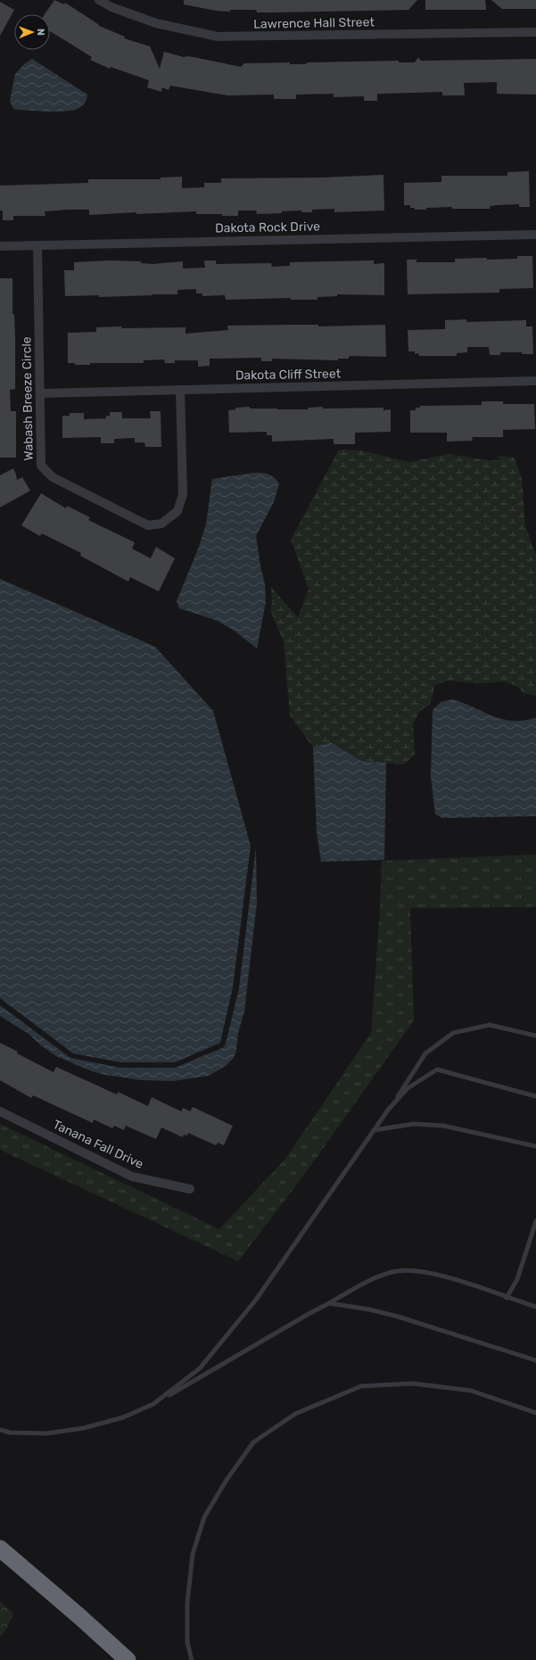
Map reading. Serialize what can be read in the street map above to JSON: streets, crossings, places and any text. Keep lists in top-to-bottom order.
{
  "streets": {
    "street": [
      "Lawrence Hall Street",
      "Dakota Rock Drive",
      "Dakota Cliff Street",
      "Wabash Breeze Circle",
      "Tanana Fall Drive"
    ]
  },
  "crossings": [
    ["Dakota Rock Drive", "Wabash Breeze Circle"],
    ["Dakota Cliff Street", "Wabash Breeze Circle"]
  ],
  "north": "right"
}
